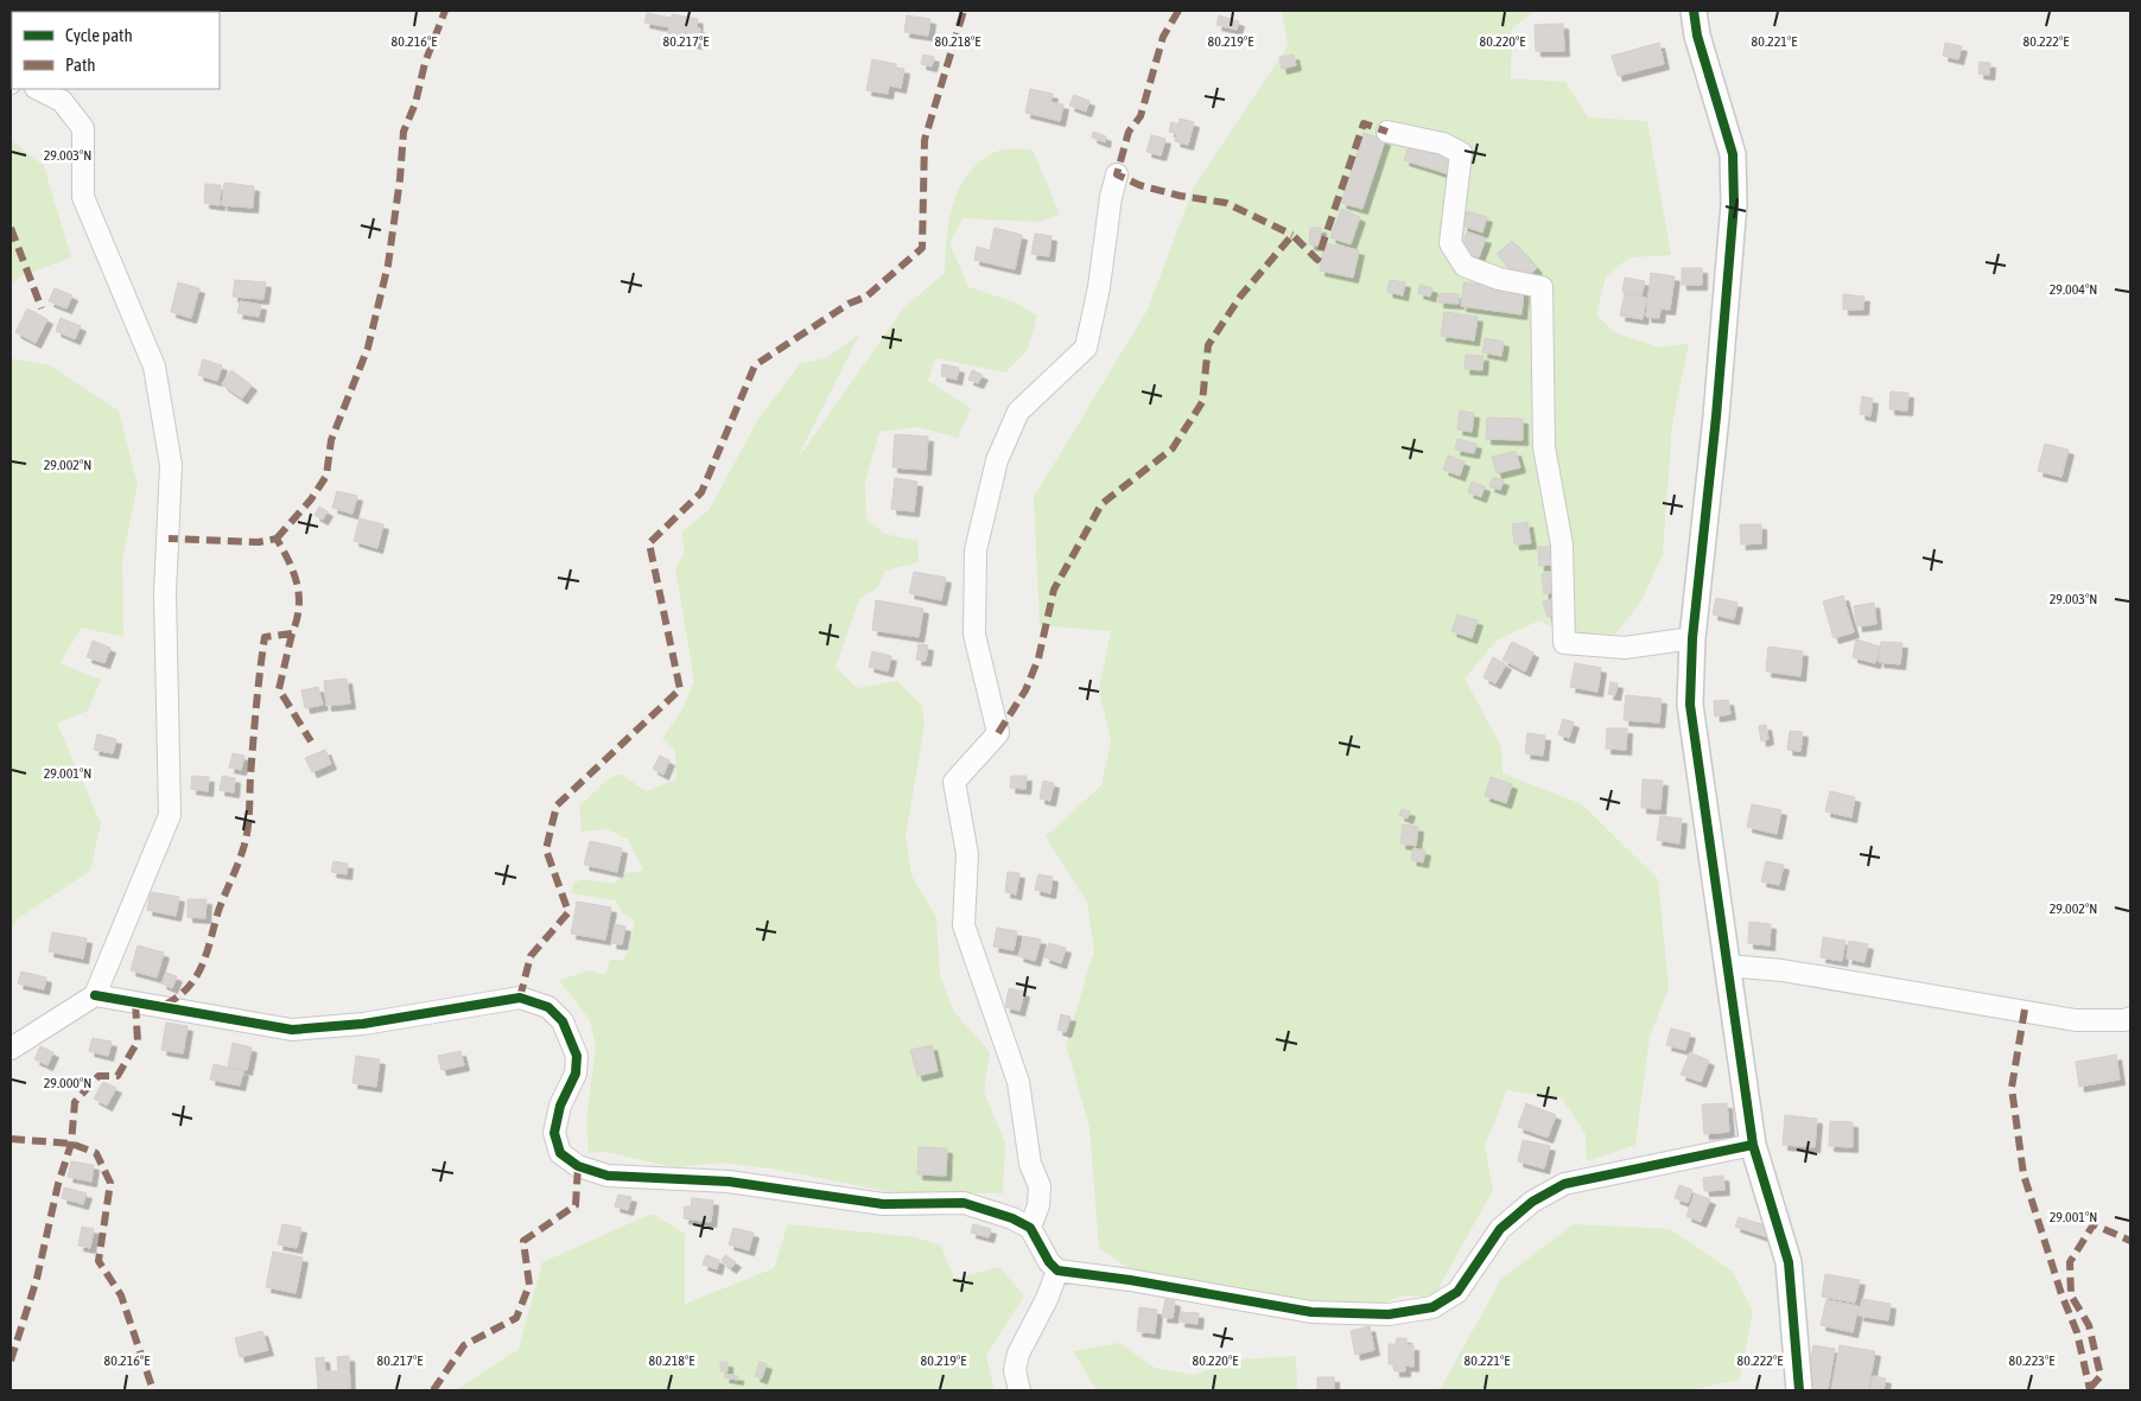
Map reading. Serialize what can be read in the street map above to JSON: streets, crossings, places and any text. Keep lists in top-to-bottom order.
{
  "legend": ["Cycle path", "Path"],
  "coordinates": [
    "80.216°E",
    "80.217°E",
    "80.218°E",
    "80.219°E",
    "80.220°E",
    "80.221°E",
    "80.222°E",
    "29.003°N",
    "29.004°N",
    "29.002°N",
    "29.001°N",
    "29.000°N",
    "80.223°E"
  ]
}
